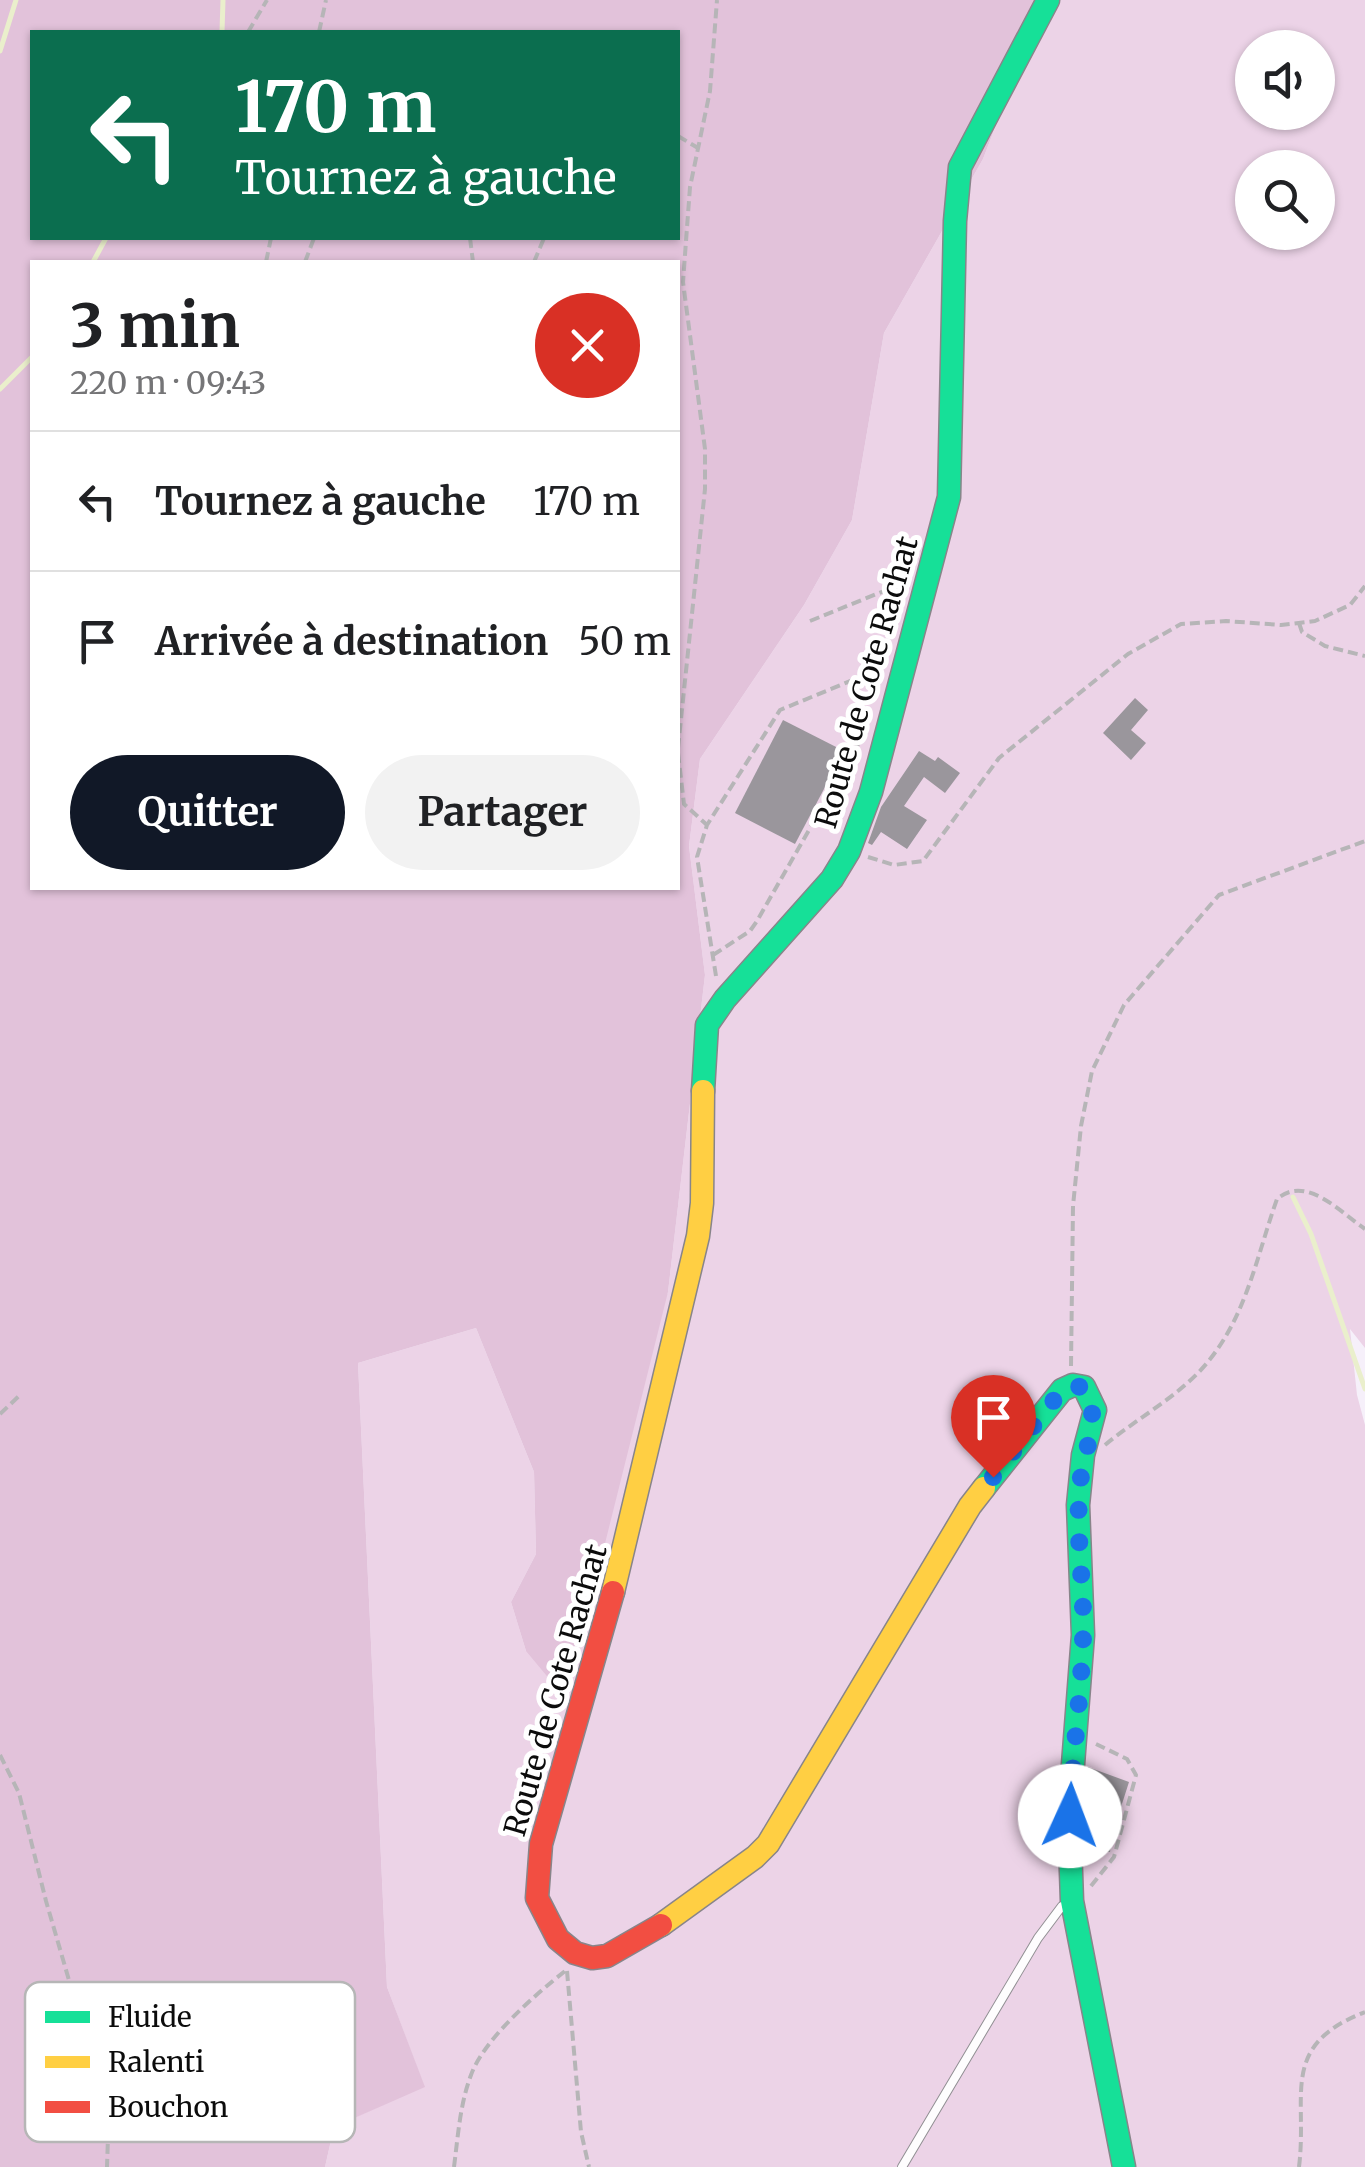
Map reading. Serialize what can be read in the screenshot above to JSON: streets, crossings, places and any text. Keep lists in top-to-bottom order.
{
  "streets": {
    "street": ["Route de Cote Rachat"]
  },
  "legend": ["Fluide", "Ralenti", "Bouchon"],
  "page": {
    "turn": ["170 m", "Tournez à gauche"],
    "heading": ["3 min", "220 m · 09:43"],
    "list": [
      {
        "name": "Tournez à gauche",
        "value": "170 m"
      },
      {
        "name": "Arrivée à destination",
        "value": "50 m"
      }
    ],
    "buttons": ["Quitter", "Partager"]
  }
}
